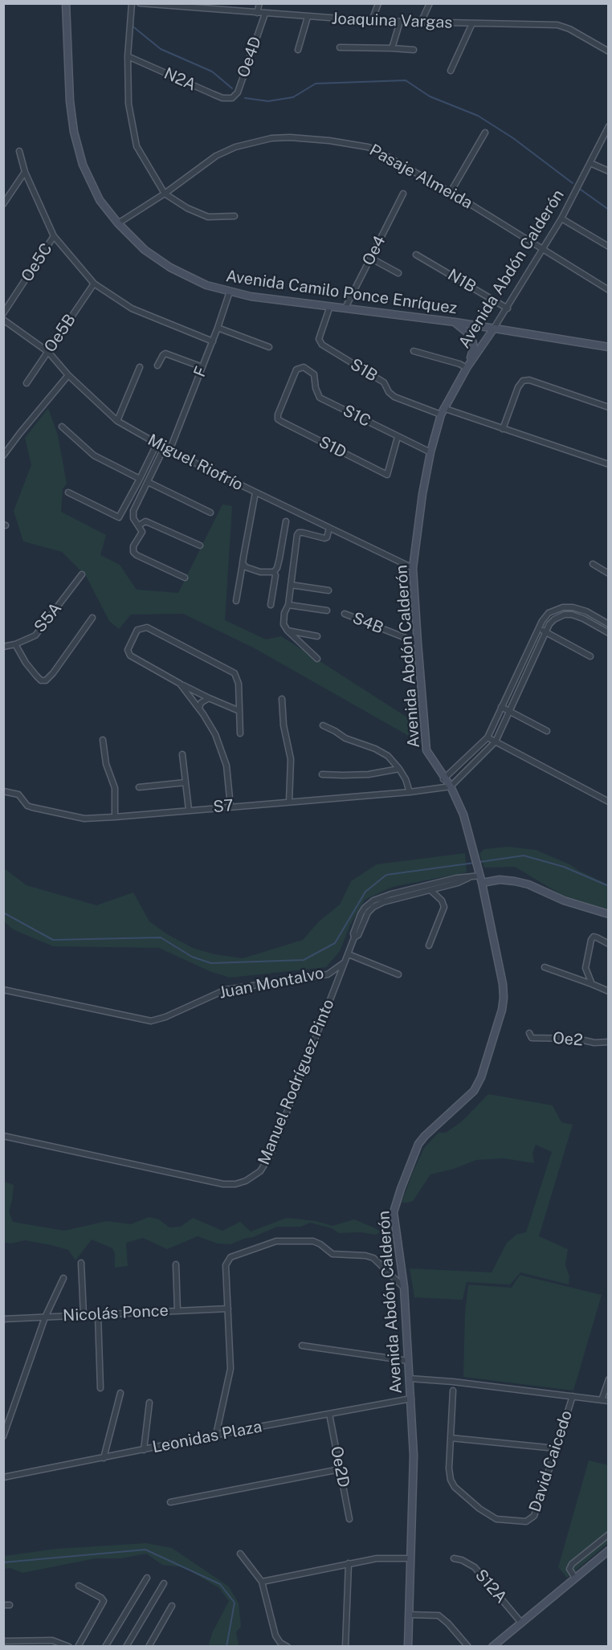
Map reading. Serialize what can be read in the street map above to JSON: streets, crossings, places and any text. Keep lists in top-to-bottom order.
{
  "streets": {
    "street": [
      "Joaquina Vargas",
      "Oe4D",
      "N2A",
      "Pasaje Almeida",
      "Oe4",
      "Oe5C",
      "Avenida Abdón Calderón",
      "N1B",
      "Avenida Camilo Ponce Enríquez",
      "Oe5B",
      "S1B",
      "F",
      "S1C",
      "S1D",
      "Miguel Riofrío",
      "S5A",
      "S4B",
      "S7",
      "Juan Montalvo",
      "Oe2",
      "Manuel Rodríguez Pinto",
      "Nicolás Ponce",
      "Leonidas Plaza",
      "David Caicedo",
      "Oe2D",
      "S12A"
    ]
  },
  "crossings": [
    ["Joaquina Vargas", "Oe4D"],
    ["Oe4D", "N2A"],
    ["Pasaje Almeida", "Avenida Abdón Calderón"],
    ["Pasaje Almeida", "Avenida Camilo Ponce Enríquez"],
    ["Oe4", "Avenida Camilo Ponce Enríquez"],
    ["Avenida Abdón Calderón", "N1B"],
    ["Avenida Abdón Calderón", "Avenida Camilo Ponce Enríquez"],
    ["Avenida Abdón Calderón", "S1B"],
    ["Avenida Abdón Calderón", "S1C"],
    ["Avenida Abdón Calderón", "Miguel Riofrío"],
    ["Avenida Abdón Calderón", "S4B"],
    ["Avenida Abdón Calderón", "S7"],
    ["Avenida Abdón Calderón", "Leonidas Plaza"],
    ["Avenida Camilo Ponce Enríquez", "S1B"],
    ["Avenida Camilo Ponce Enríquez", "F"],
    ["Oe5B", "Miguel Riofrío"],
    ["F", "Miguel Riofrío"],
    ["S1C", "S1D"],
    ["Juan Montalvo", "Manuel Rodríguez Pinto"],
    ["Leonidas Plaza", "Oe2D"]
  ]
}
